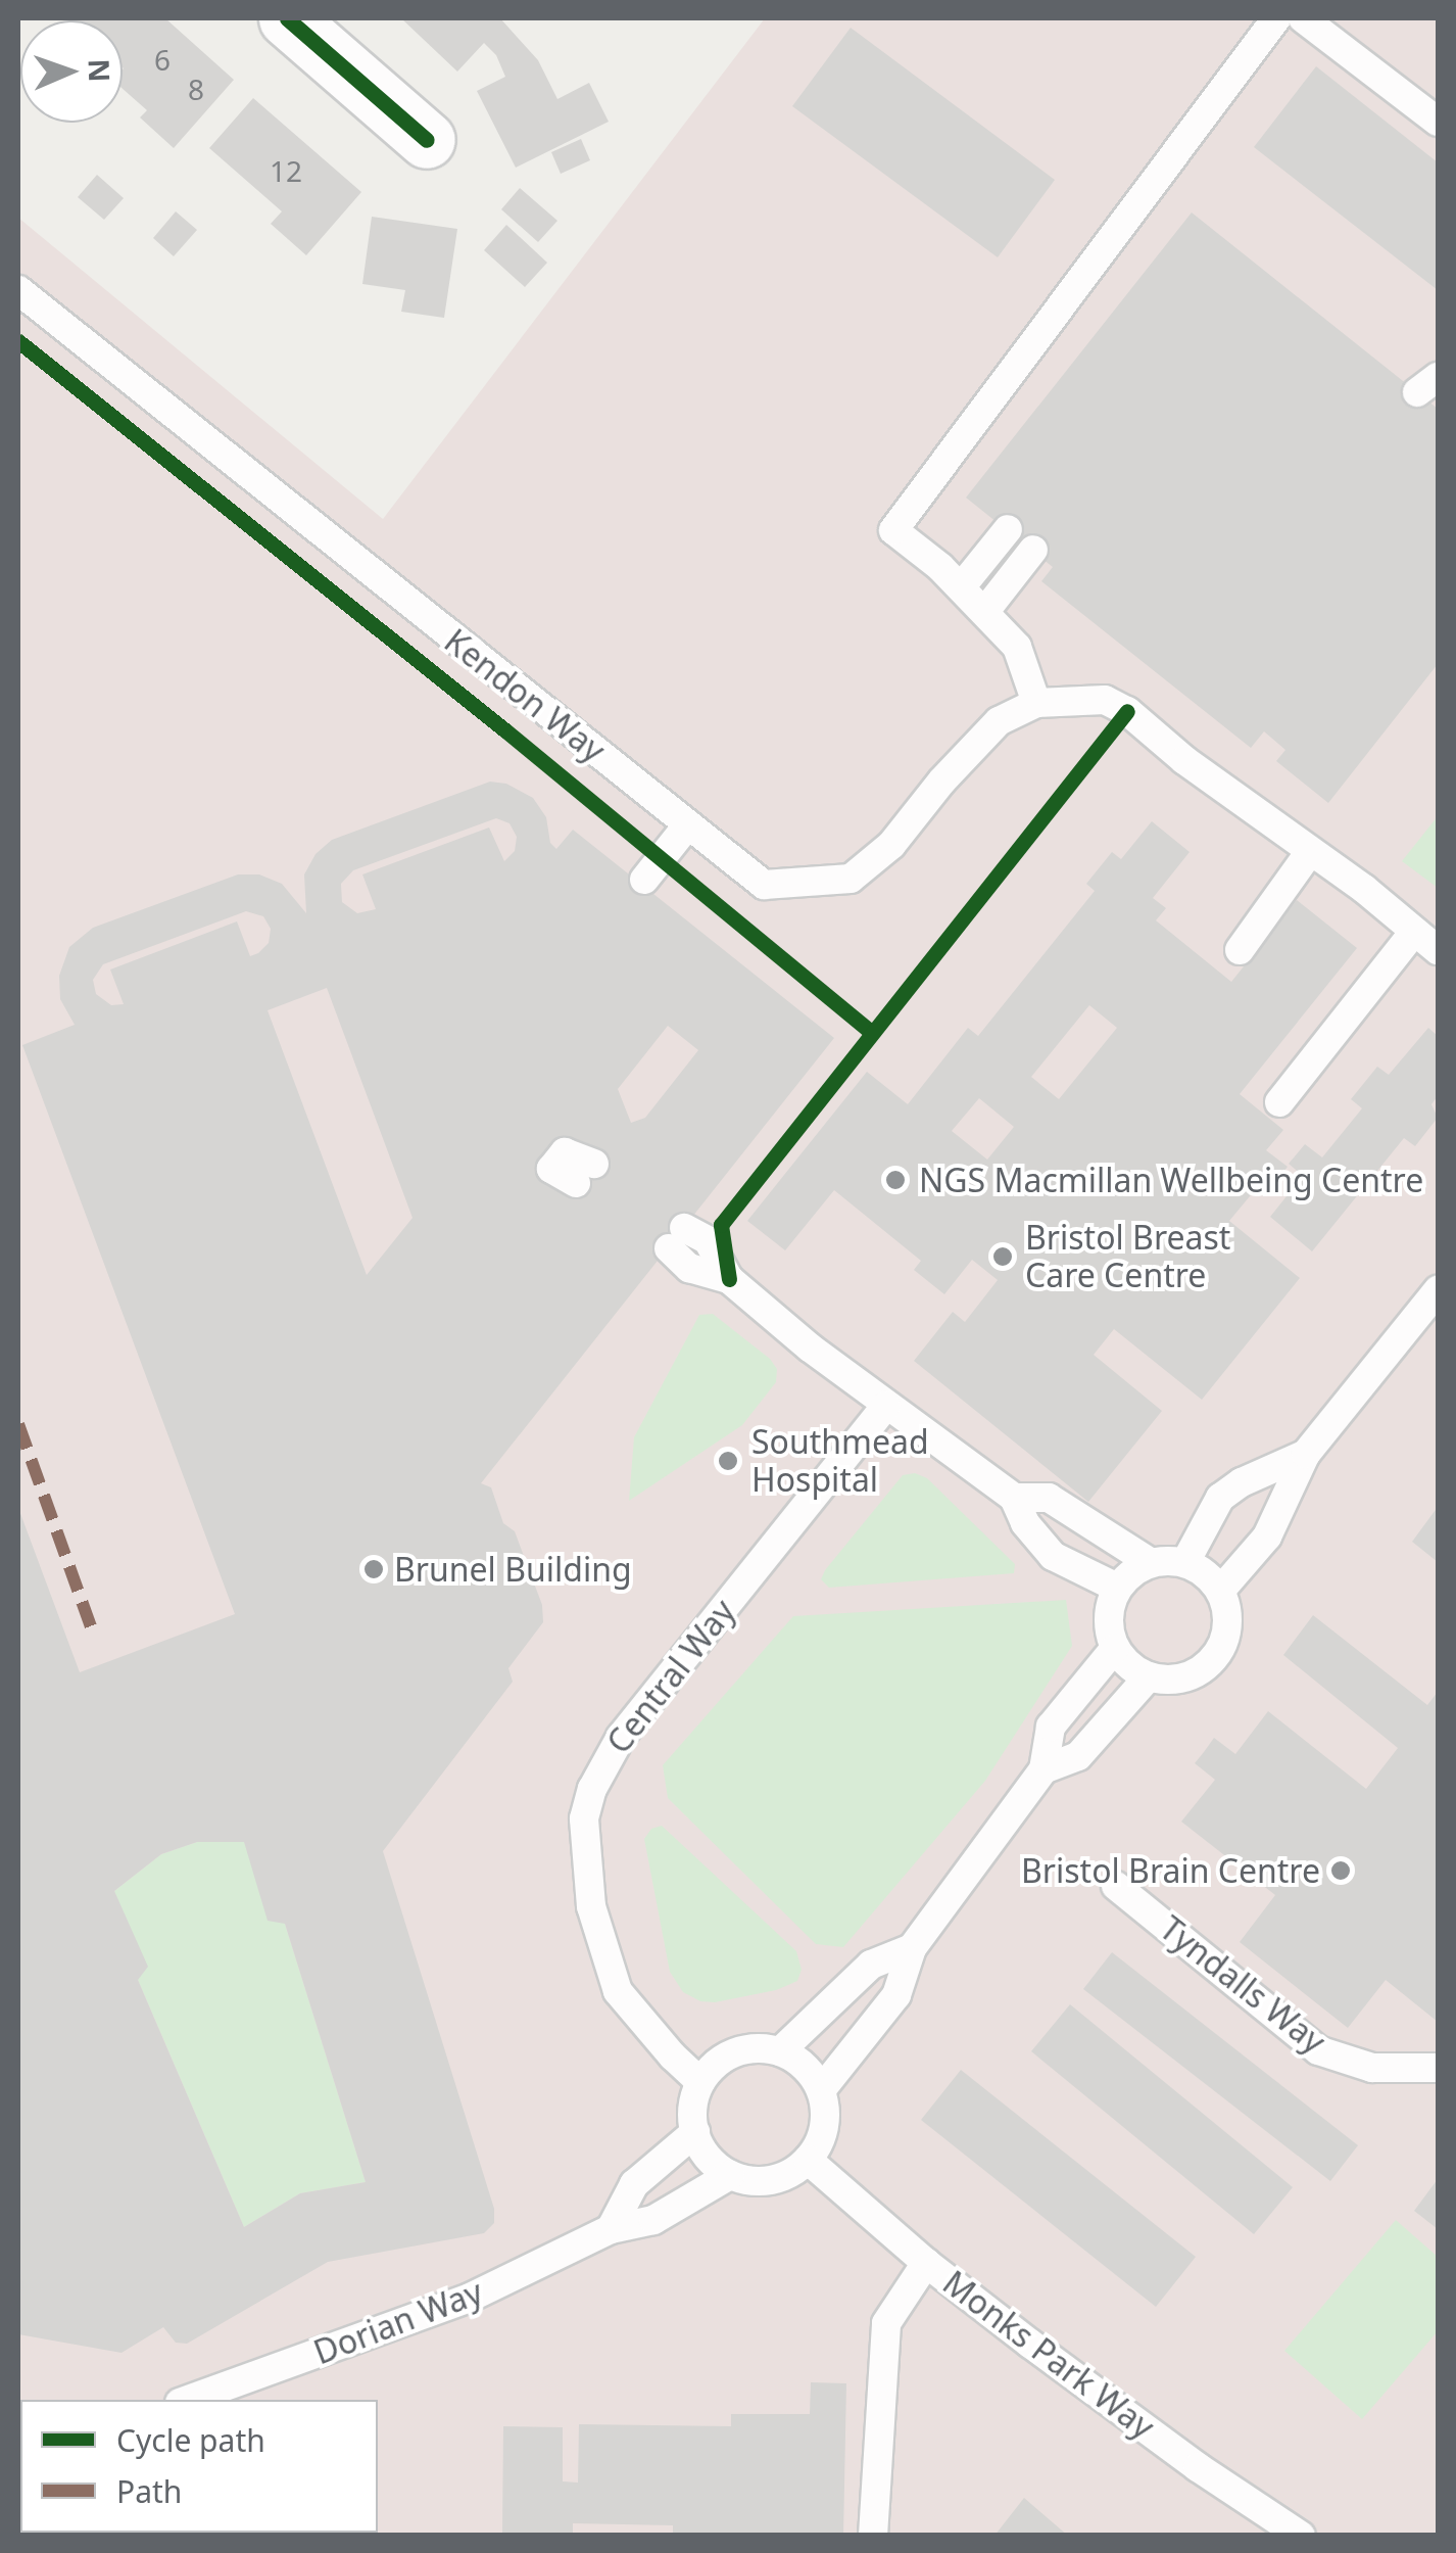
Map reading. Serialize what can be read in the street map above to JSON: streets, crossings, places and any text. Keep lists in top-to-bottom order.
{
  "streets": {
    "lane": [
      "Kendon Way",
      "Central Way",
      "Tyndalls Way",
      "Dorian Way",
      "Monks Park Way"
    ]
  },
  "crossings": [
    ["Central Way", "Dorian Way"],
    ["Central Way", "Monks Park Way"],
    ["Dorian Way", "Monks Park Way"]
  ],
  "places": [
    "NGS Macmillan Wellbeing Centre",
    "Bristol Breast Care Centre",
    "Southmead Hospital",
    "Brunel Building",
    "Bristol Brain Centre"
  ],
  "house_numbers": ["6", "8", "12"],
  "legend": ["Cycle path", "Path"],
  "north": "right"
}
